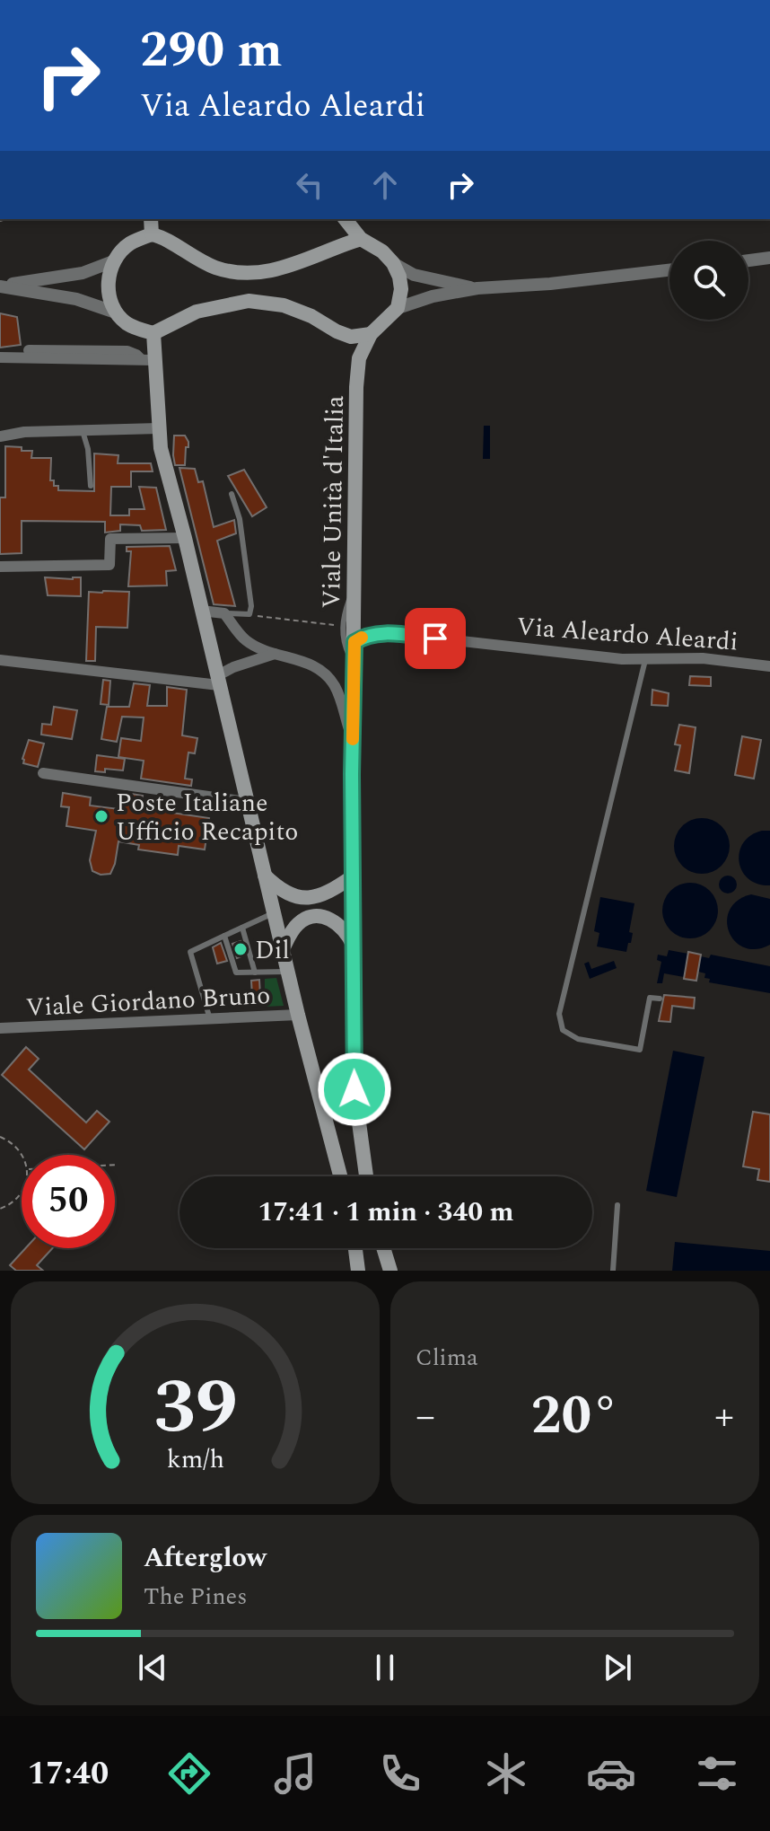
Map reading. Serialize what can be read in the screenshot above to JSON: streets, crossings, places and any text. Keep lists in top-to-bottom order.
{
  "streets": {
    "main road": ["Viale Unità d'Italia"],
    "street": ["Via Aleardo Aleardi", "Viale Giordano Bruno"]
  },
  "crossings": [
    ["Viale Unità d'Italia", "Via Aleardo Aleardi"]
  ],
  "places": ["Poste Italiane Ufficio Recapito", "Dil"],
  "page": {
    "turn": ["290 m", "Via Aleardo Aleardi"],
    "limit": "50",
    "trip": "17:41 · 1 min · 340 m",
    "tile": "Clima",
    "heat": ["−", "20°", "+"],
    "song": ["Afterglow", "The Pines"],
    "tabs": "17:40",
    "gauge": ["39", "km/h"]
  }
}
